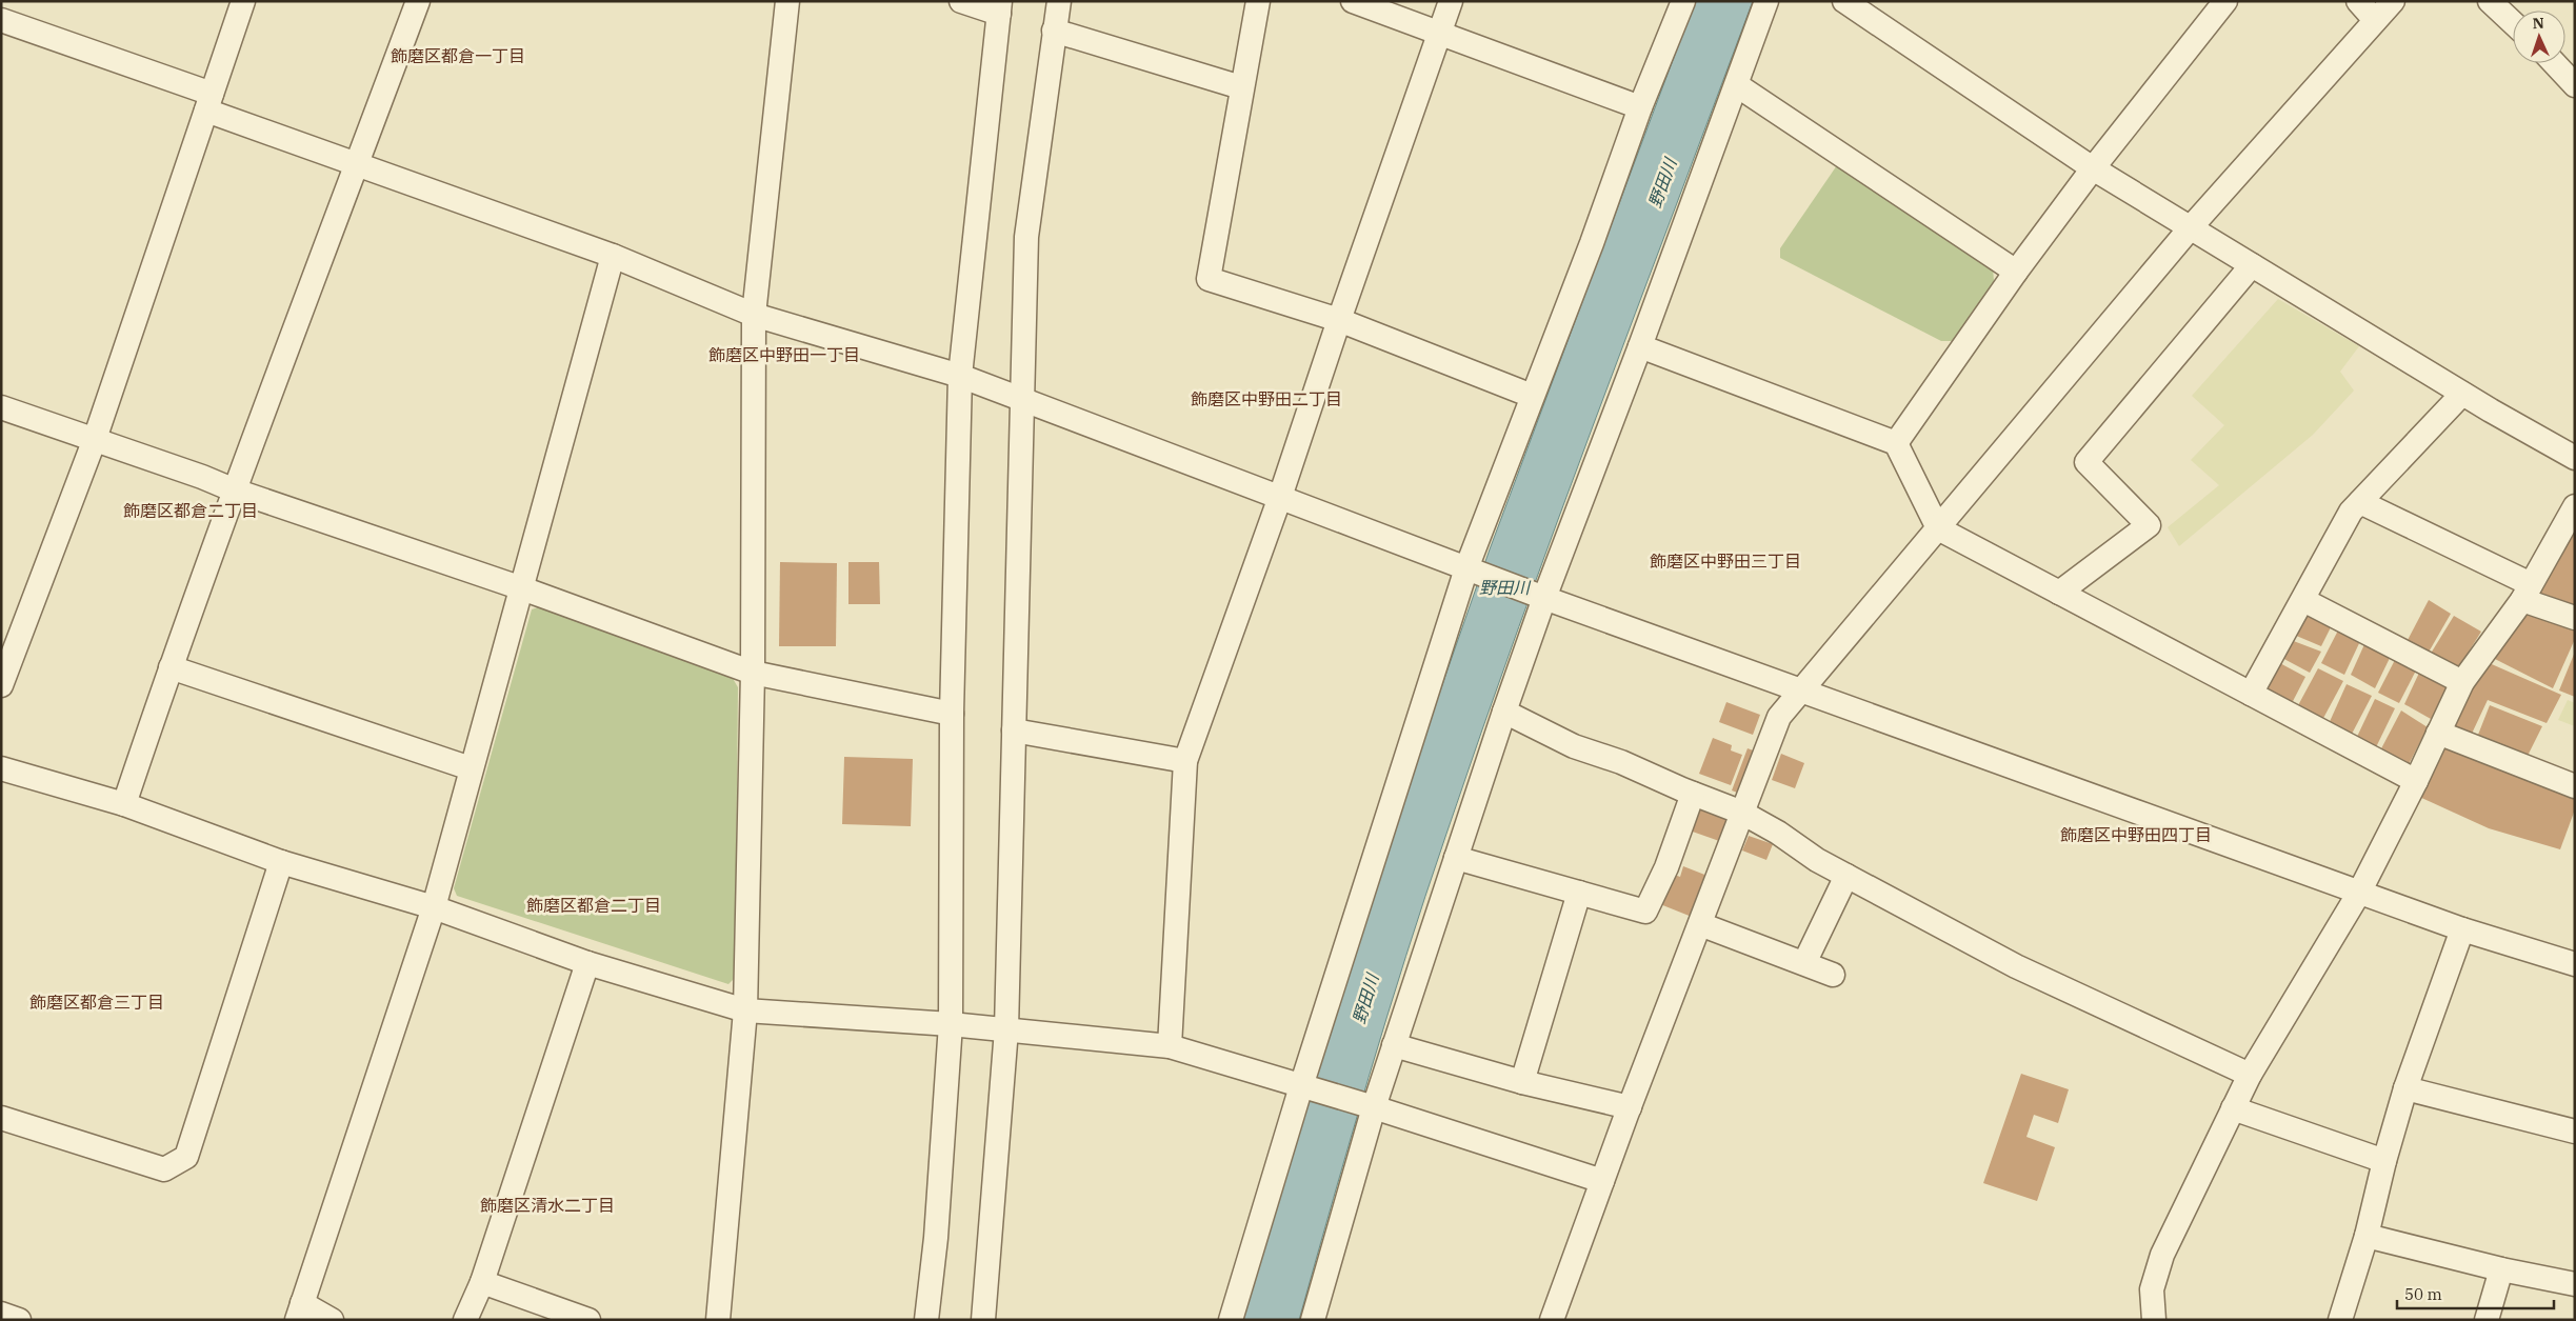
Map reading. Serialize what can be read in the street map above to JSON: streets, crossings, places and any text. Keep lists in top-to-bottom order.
{
  "districts": [
    "飾磨区都倉一丁目",
    "飾磨区中野田一丁目",
    "飾磨区中野田二丁目",
    "飾磨区都倉二丁目",
    "飾磨区中野田三丁目",
    "飾磨区中野田四丁目",
    "飾磨区都倉二丁目",
    "飾磨区都倉三丁目",
    "飾磨区清水二丁目"
  ],
  "water": ["野田川"],
  "scale_bar": "50 m",
  "north": "top"
}
